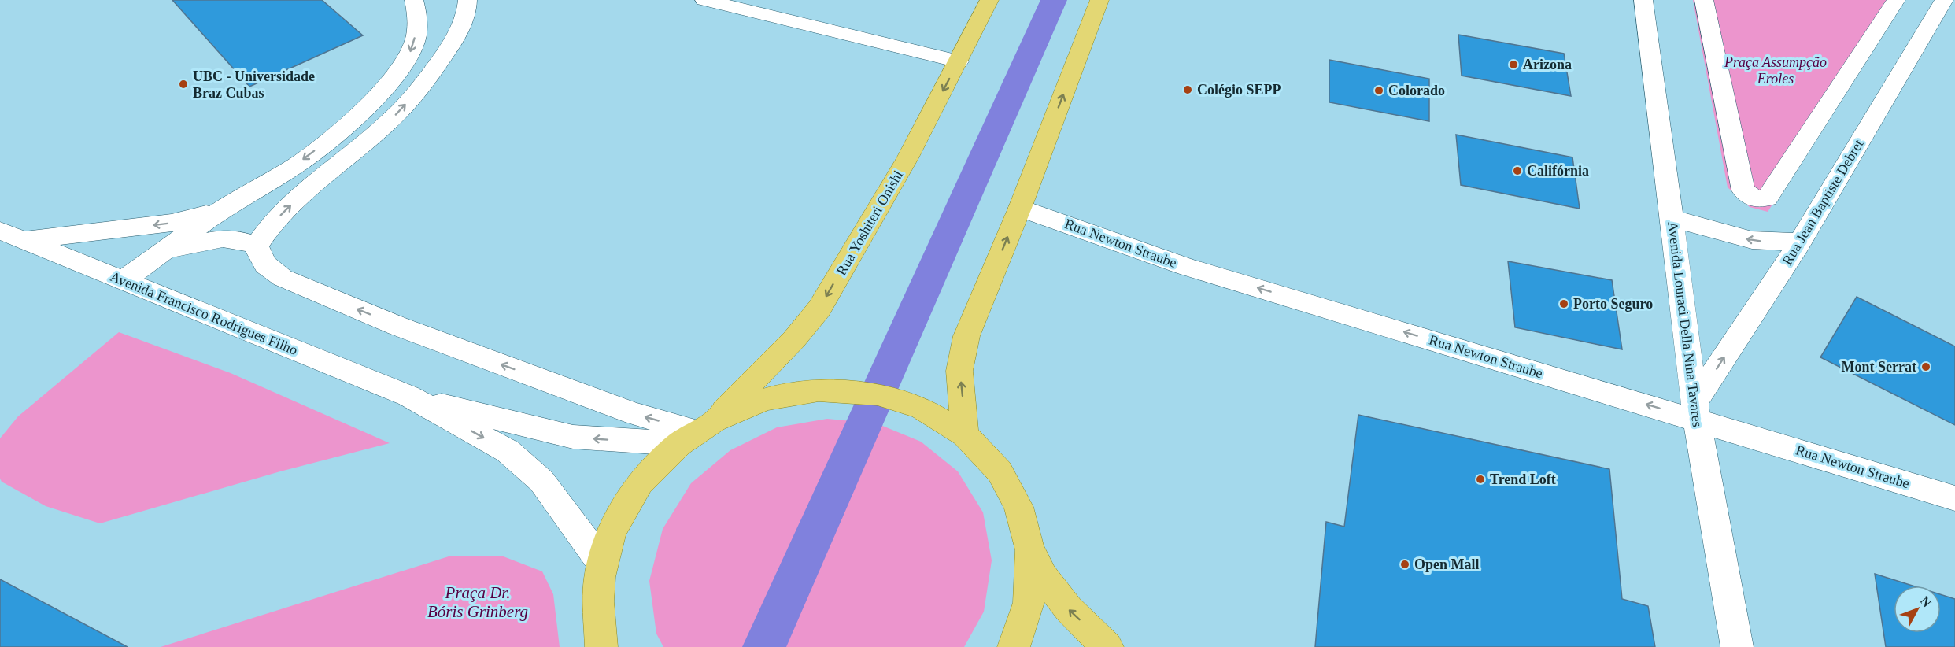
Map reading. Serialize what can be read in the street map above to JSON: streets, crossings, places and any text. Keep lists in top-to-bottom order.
{
  "streets": {
    "main road": ["Rua Yoshiteri Onishi", "Avenida Francisco Rodrigues Filho"],
    "street": ["Rua Jean Baptiste Debret", "Rua Newton Straube", "Avenida Louraci Della Nina Tavares"]
  },
  "crossings": [
    ["Rua Jean Baptiste Debret", "Rua Newton Straube"],
    ["Rua Jean Baptiste Debret", "Avenida Louraci Della Nina Tavares"],
    ["Rua Yoshiteri Onishi", "Avenida Francisco Rodrigues Filho"],
    ["Rua Newton Straube", "Avenida Louraci Della Nina Tavares"]
  ],
  "one_way": ["Rua Jean Baptiste Debret", "Rua Newton Straube"],
  "parks": ["Praça Assumpção Eroles", "Praça Dr. Bóris Grinberg"],
  "places": [
    "Arizona",
    "UBC - Universidade Braz Cubas",
    "Colégio SEPP",
    "Colorado",
    "Califórnia",
    "Porto Seguro",
    "Mont Serrat",
    "Trend Loft",
    "Open Mall"
  ],
  "north": "top right"
}
